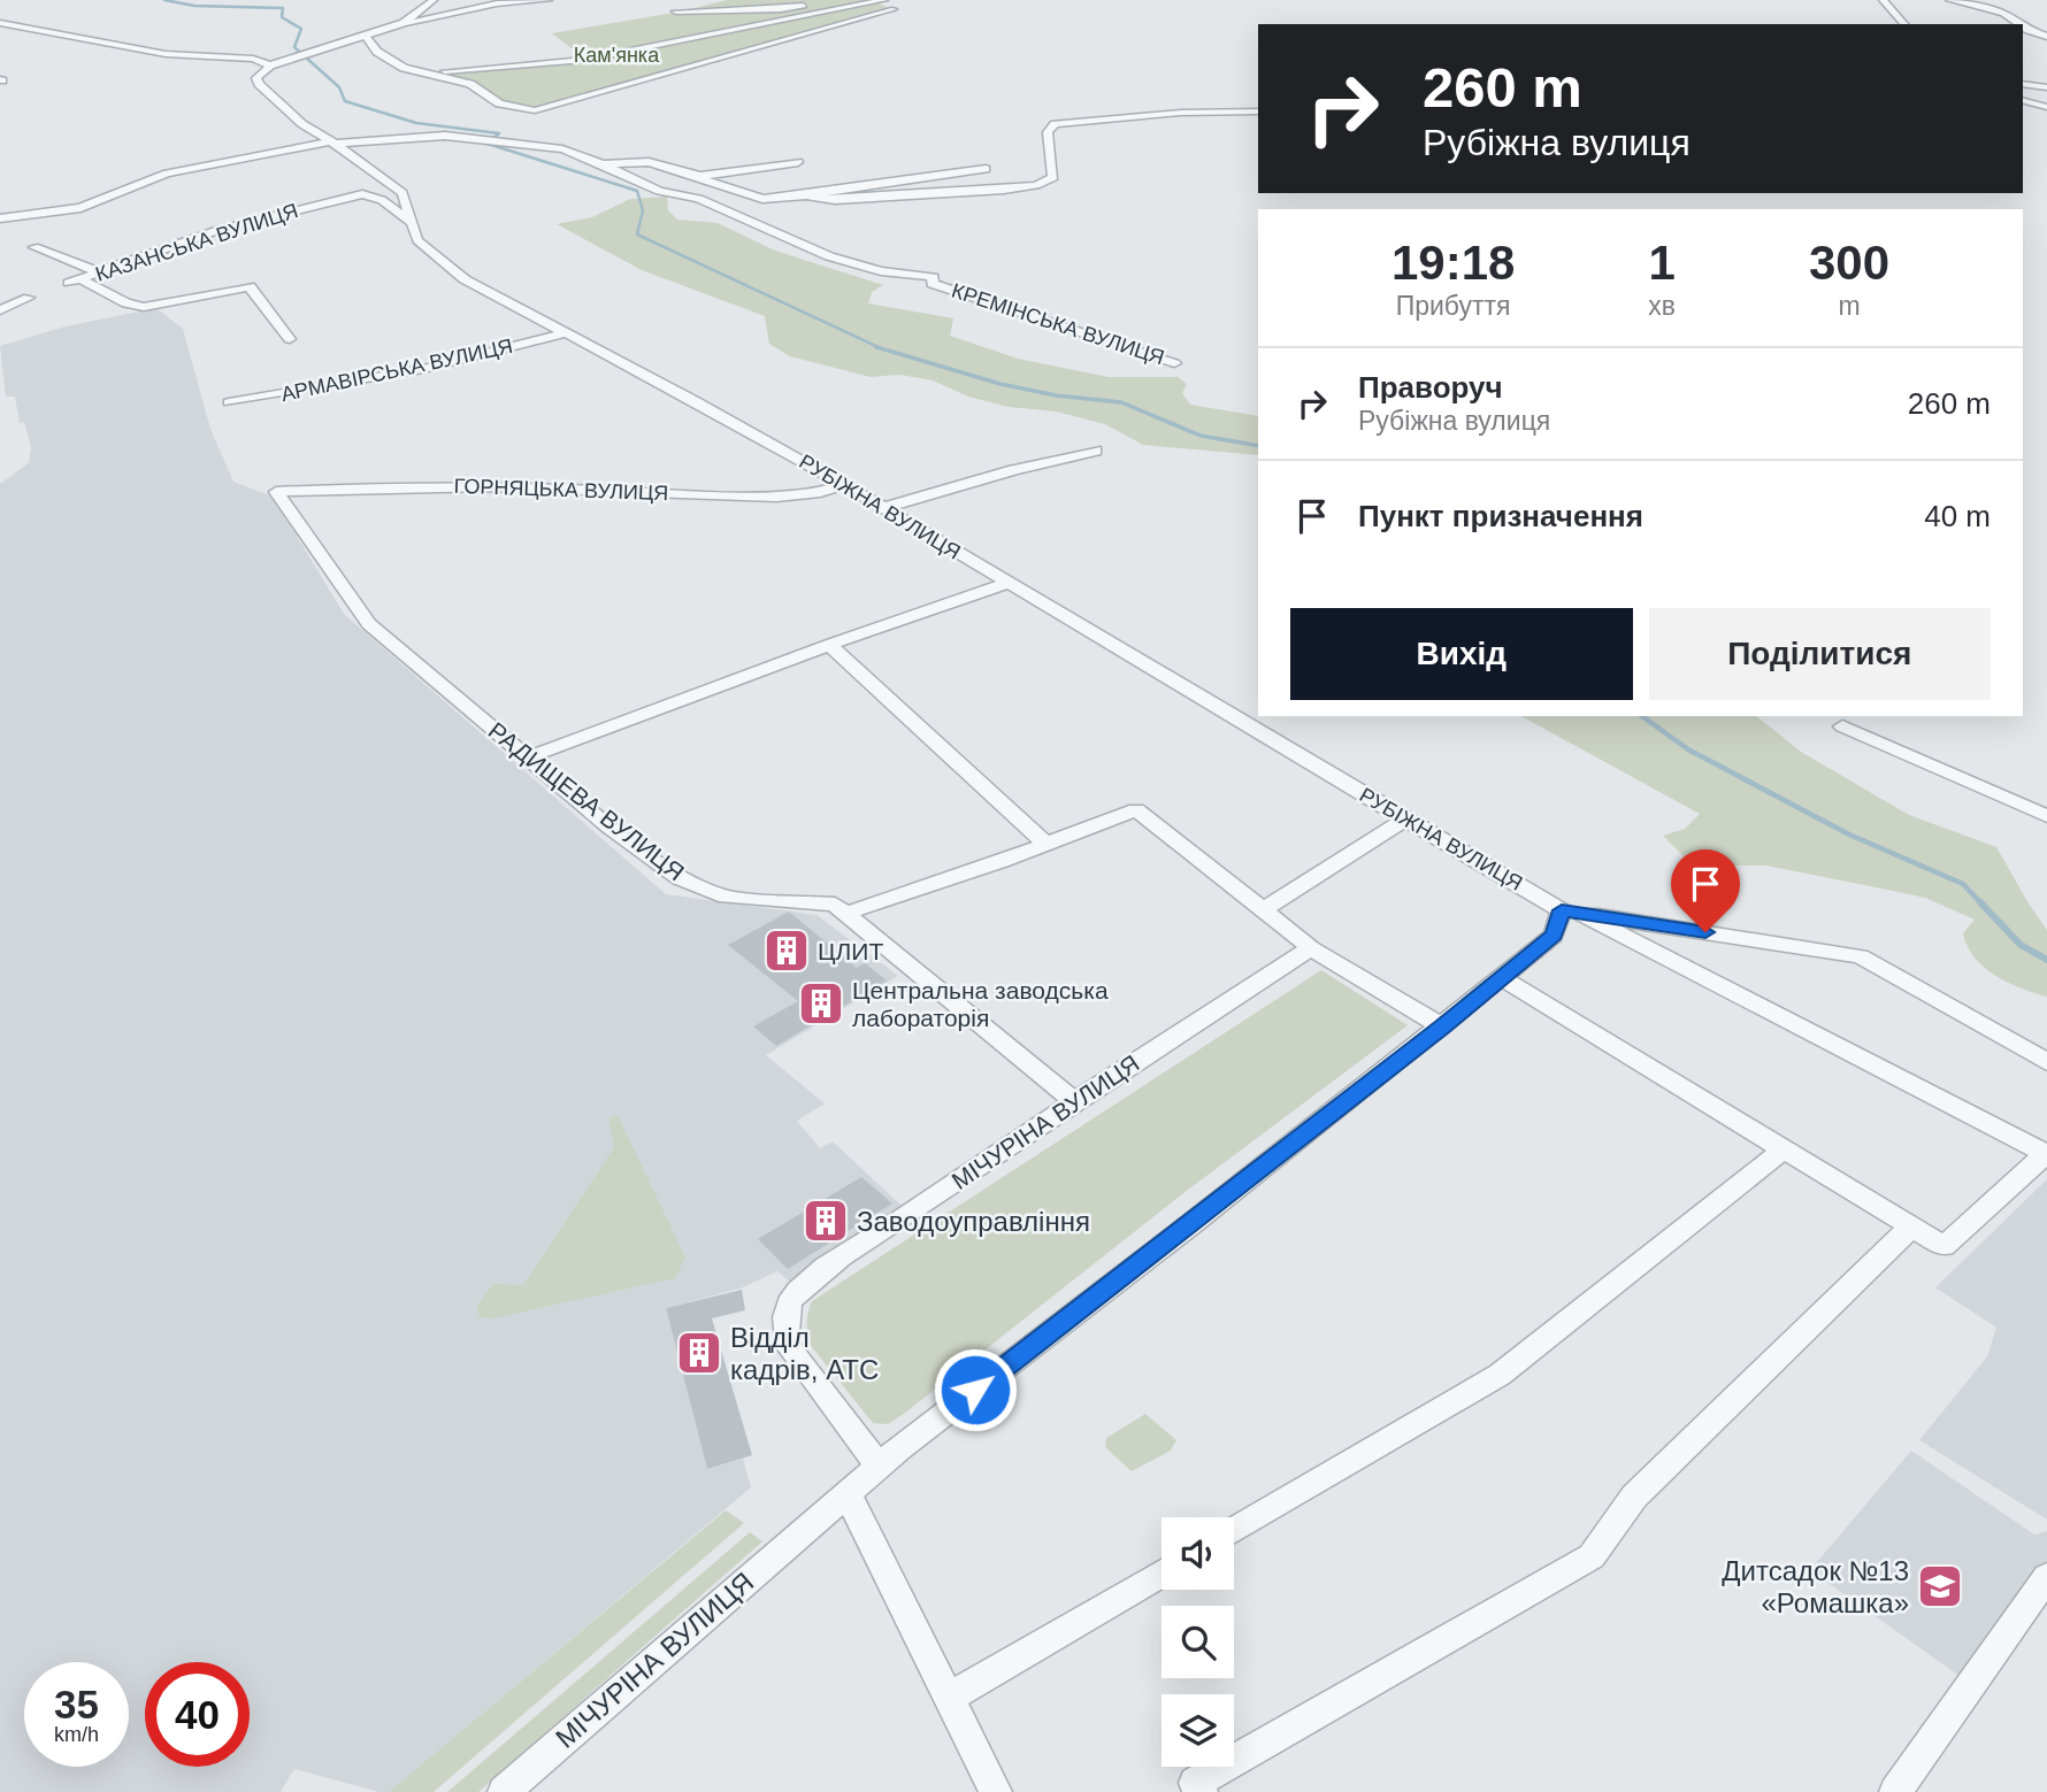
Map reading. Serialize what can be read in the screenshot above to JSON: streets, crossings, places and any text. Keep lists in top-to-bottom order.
{
  "streets": {
    "street": [
      "КАЗАНСЬКА ВУЛИЦЯ",
      "КРЕМІНСЬКА ВУЛИЦЯ",
      "АРМАВІРСЬКА ВУЛИЦЯ",
      "ГОРНЯЦЬКА ВУЛИЦЯ",
      "РУБІЖНА ВУЛИЦЯ",
      "РАДИЩЕВА ВУЛИЦЯ",
      "МІЧУРІНА ВУЛИЦЯ"
    ]
  },
  "crossings": [
    ["КАЗАНСЬКА ВУЛИЦЯ", "РУБІЖНА ВУЛИЦЯ"],
    ["КРЕМІНСЬКА ВУЛИЦЯ", "РУБІЖНА ВУЛИЦЯ"],
    ["АРМАВІРСЬКА ВУЛИЦЯ", "РУБІЖНА ВУЛИЦЯ"],
    ["ГОРНЯЦЬКА ВУЛИЦЯ", "РУБІЖНА ВУЛИЦЯ"],
    ["ГОРНЯЦЬКА ВУЛИЦЯ", "РАДИЩЕВА ВУЛИЦЯ"],
    ["РУБІЖНА ВУЛИЦЯ", "МІЧУРІНА ВУЛИЦЯ"],
    ["РАДИЩЕВА ВУЛИЦЯ", "МІЧУРІНА ВУЛИЦЯ"]
  ],
  "parks": ["Кам'янка"],
  "places": {
    "building": [
      "ЦЛИТ",
      "Центральна заводська лабораторія",
      "Заводоуправління",
      "Відділ кадрів, АТС"
    ],
    "school or university": ["Дитсадок №13 «Ромашка»"]
  },
  "page": {
    "turn": ["260 m", "Рубіжна вулиця"],
    "eta": [
      "19:18",
      "Прибуття",
      "1",
      "хв",
      "300",
      "m"
    ],
    "list": [
      {
        "name": "Праворуч",
        "note": "Рубіжна вулиця",
        "value": "260 m"
      },
      {
        "name": "Пункт призначення",
        "value": "40 m"
      }
    ],
    "buttons": ["Вихід", "Поділитися"],
    "speed": "35 km/h",
    "limit": "40"
  }
}
